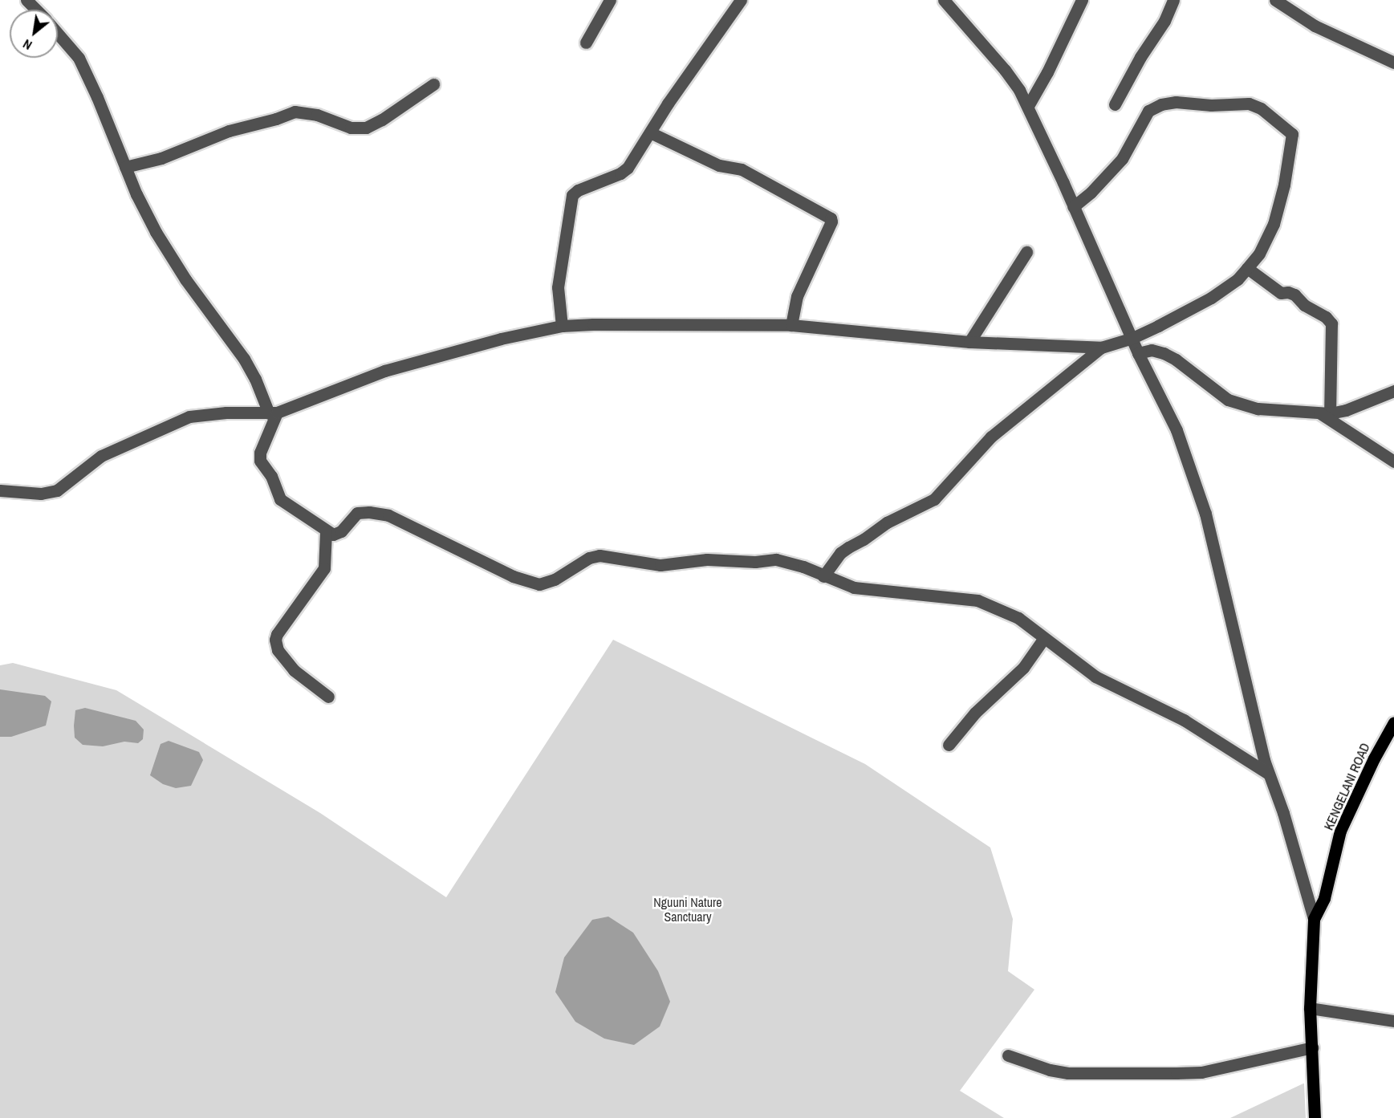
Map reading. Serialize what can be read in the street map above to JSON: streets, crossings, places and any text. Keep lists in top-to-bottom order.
{
  "streets": {
    "main road": ["KENGELANI ROAD"]
  },
  "parks": ["Nguuni Nature Sanctuary"],
  "north": "bottom left"
}
